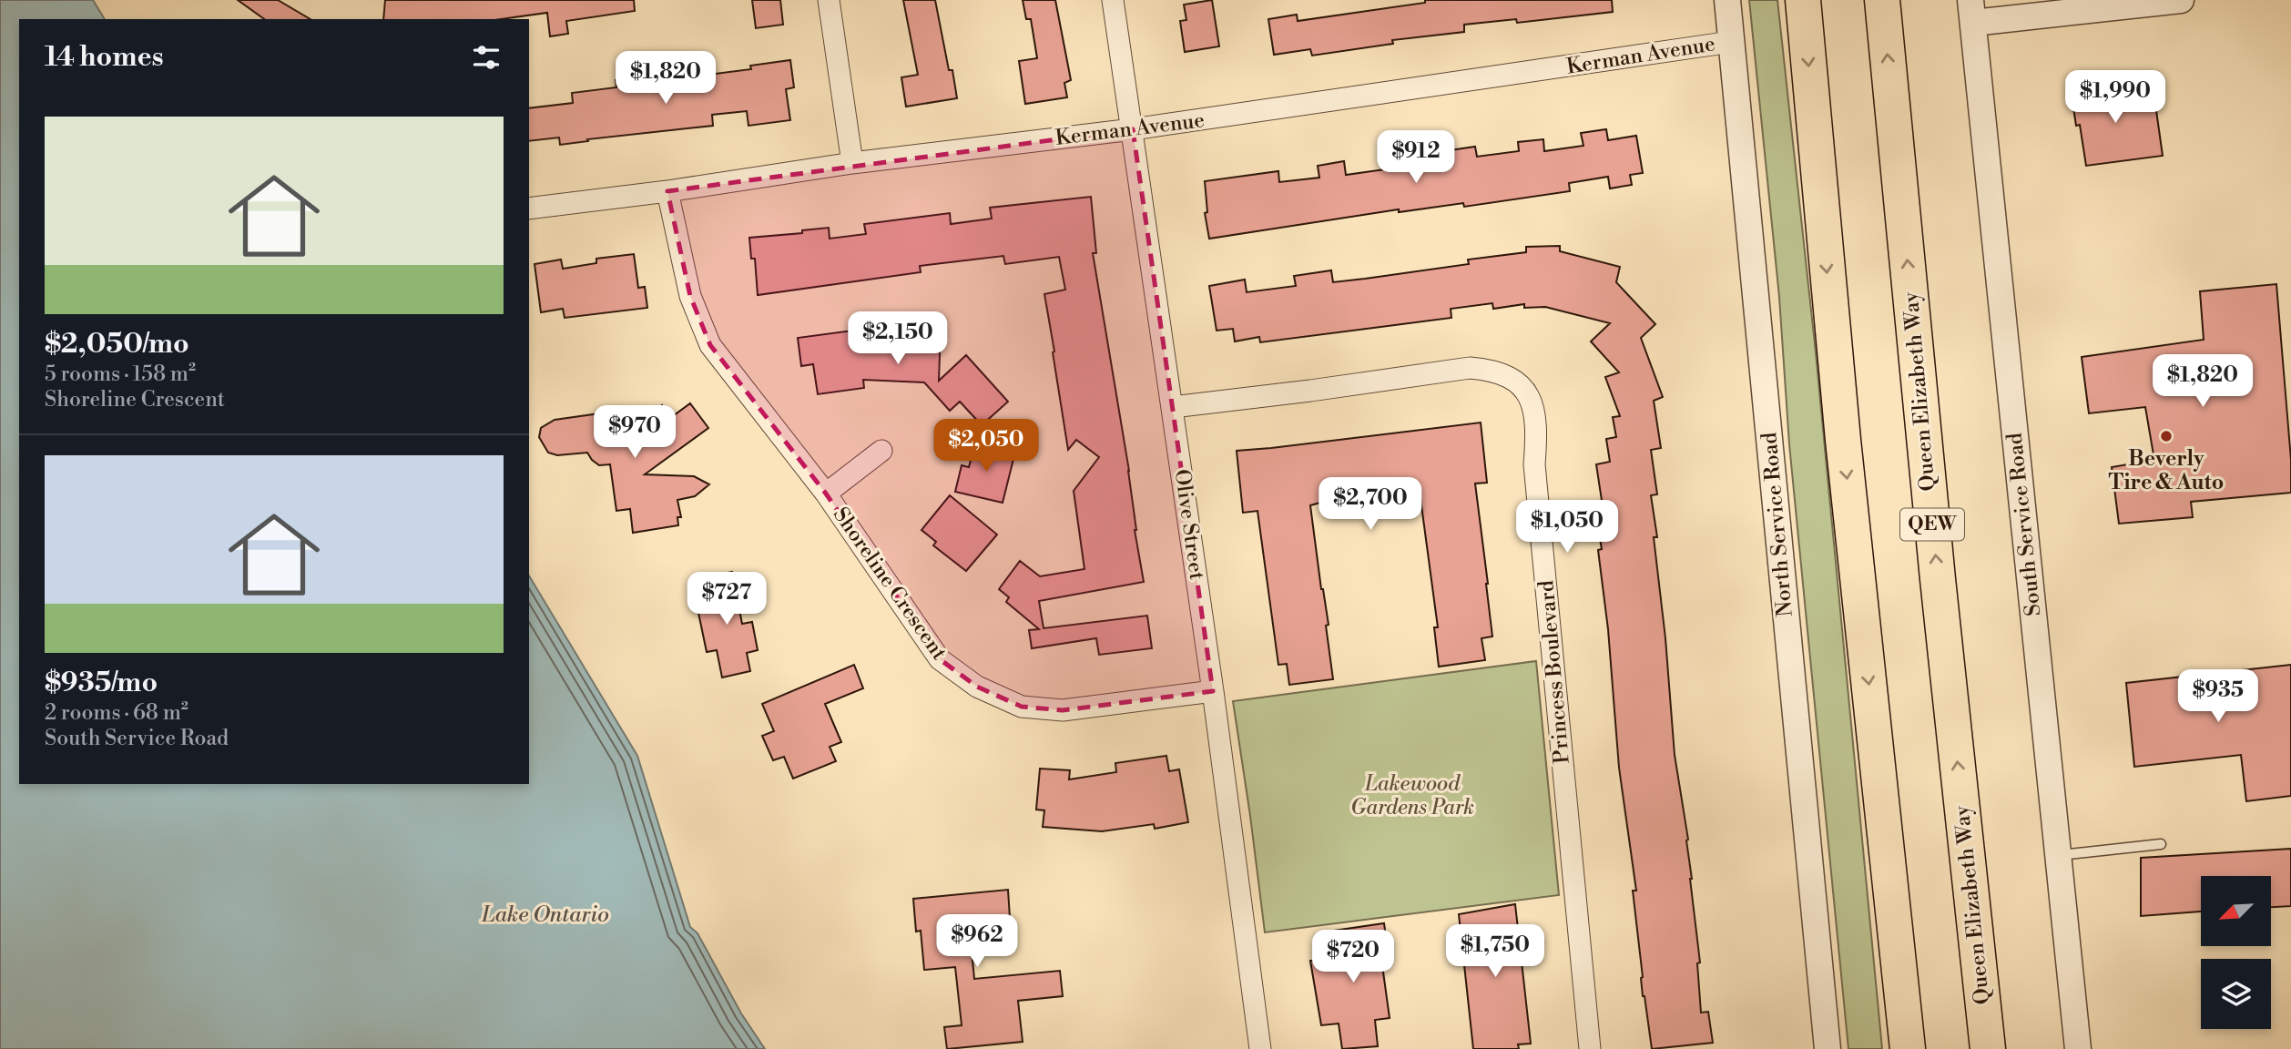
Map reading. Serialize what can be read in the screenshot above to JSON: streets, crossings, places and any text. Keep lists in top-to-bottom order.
{
  "streets": {
    "highway": ["Queen Elizabeth Way", "QEW"],
    "street": [
      "Kerman Avenue",
      "Olive Street",
      "North Service Road",
      "South Service Road",
      "Shoreline Crescent",
      "Princess Boulevard"
    ]
  },
  "crossings": [
    ["Kerman Avenue", "Olive Street"],
    ["Kerman Avenue", "North Service Road"],
    ["Kerman Avenue", "Shoreline Crescent"],
    ["Olive Street", "Shoreline Crescent"],
    ["Olive Street", "Princess Boulevard"]
  ],
  "water": ["Lake Ontario"],
  "parks": ["Lakewood Gardens Park"],
  "places": ["Beverly Tire & Auto"],
  "north": "bottom left",
  "page": {
    "heading": "14 homes",
    "price": [
      "$1,820",
      "$1,990",
      "$912",
      "$2,150",
      "$1,820",
      "$970",
      "$2,050",
      "$2,700",
      "$1,050",
      "$727",
      "$935",
      "$962",
      "$1,750",
      "$720"
    ],
    "list": [
      {
        "name": "$2,050/mo",
        "note": "5 rooms · 158 m² · Shoreline Crescent"
      },
      {
        "name": "$935/mo",
        "note": "2 rooms · 68 m² · South Service Road"
      }
    ]
  }
}
